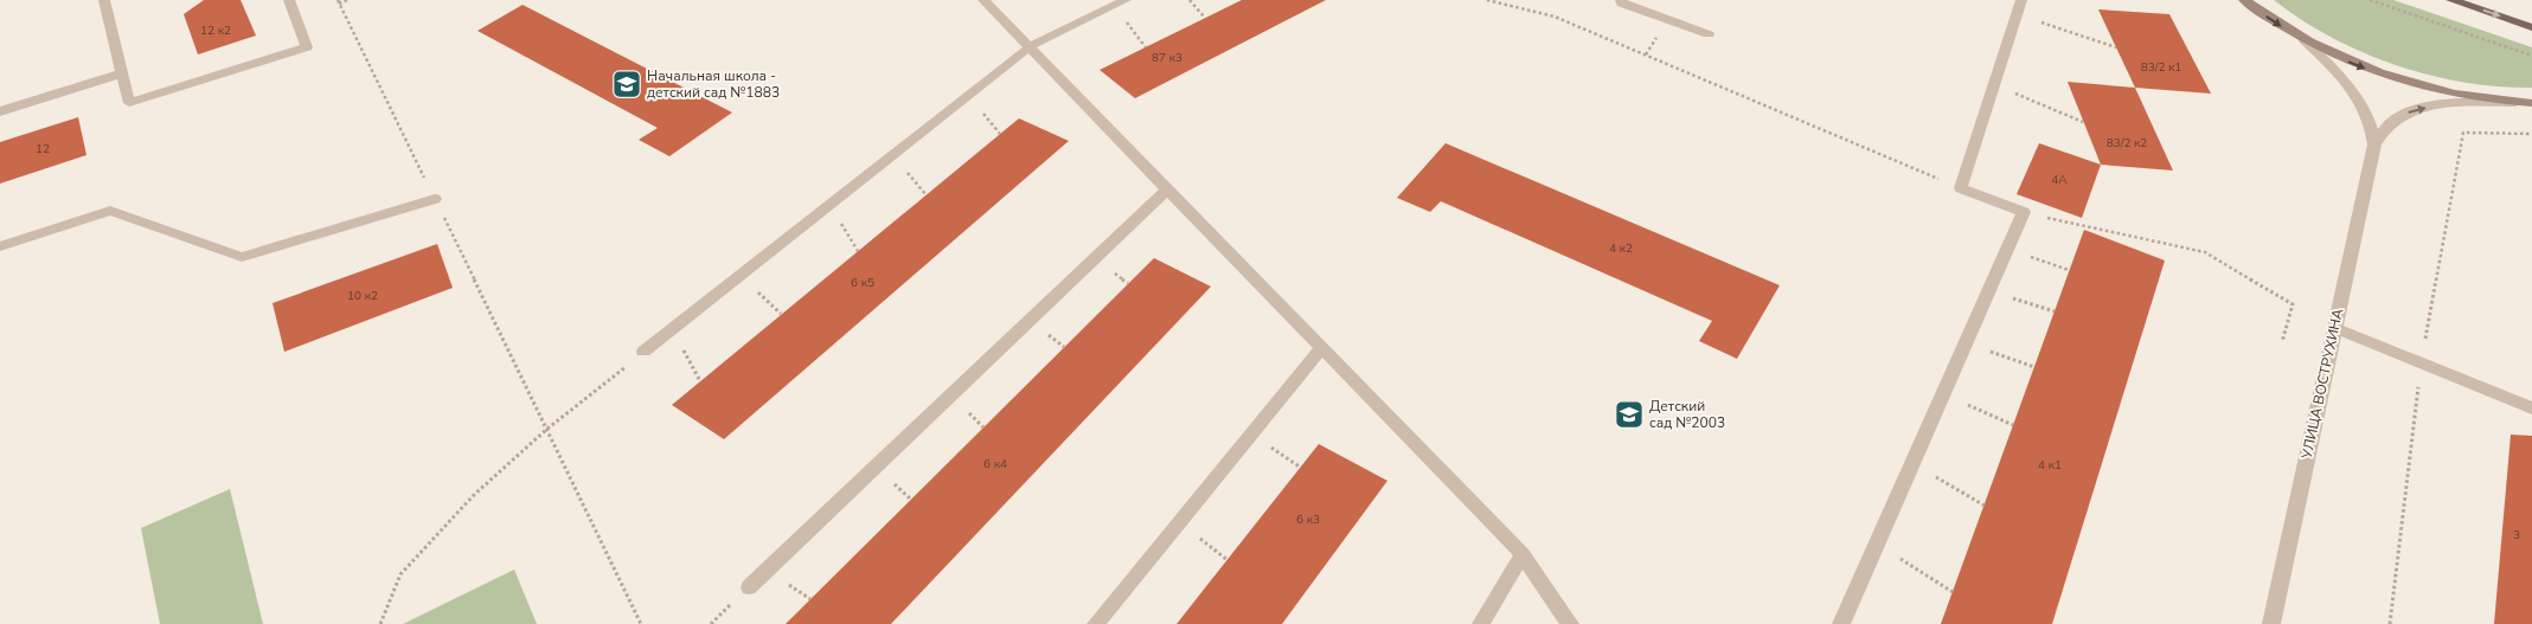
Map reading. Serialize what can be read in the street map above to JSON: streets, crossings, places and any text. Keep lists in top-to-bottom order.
{
  "streets": {
    "street": ["УЛИЦА ВОСТРУХИНА"]
  },
  "places": {
    "school or university": ["Начальная школа - детский сад №1883", "Детский сад №2003"]
  },
  "house_numbers": [
    "12 к2",
    "87 к3",
    "83/2 к1",
    "83/2 к2",
    "12",
    "4А",
    "4 к2",
    "6 к5",
    "10 к2",
    "6 к4",
    "4 к1",
    "6 к3",
    "3"
  ]
}
